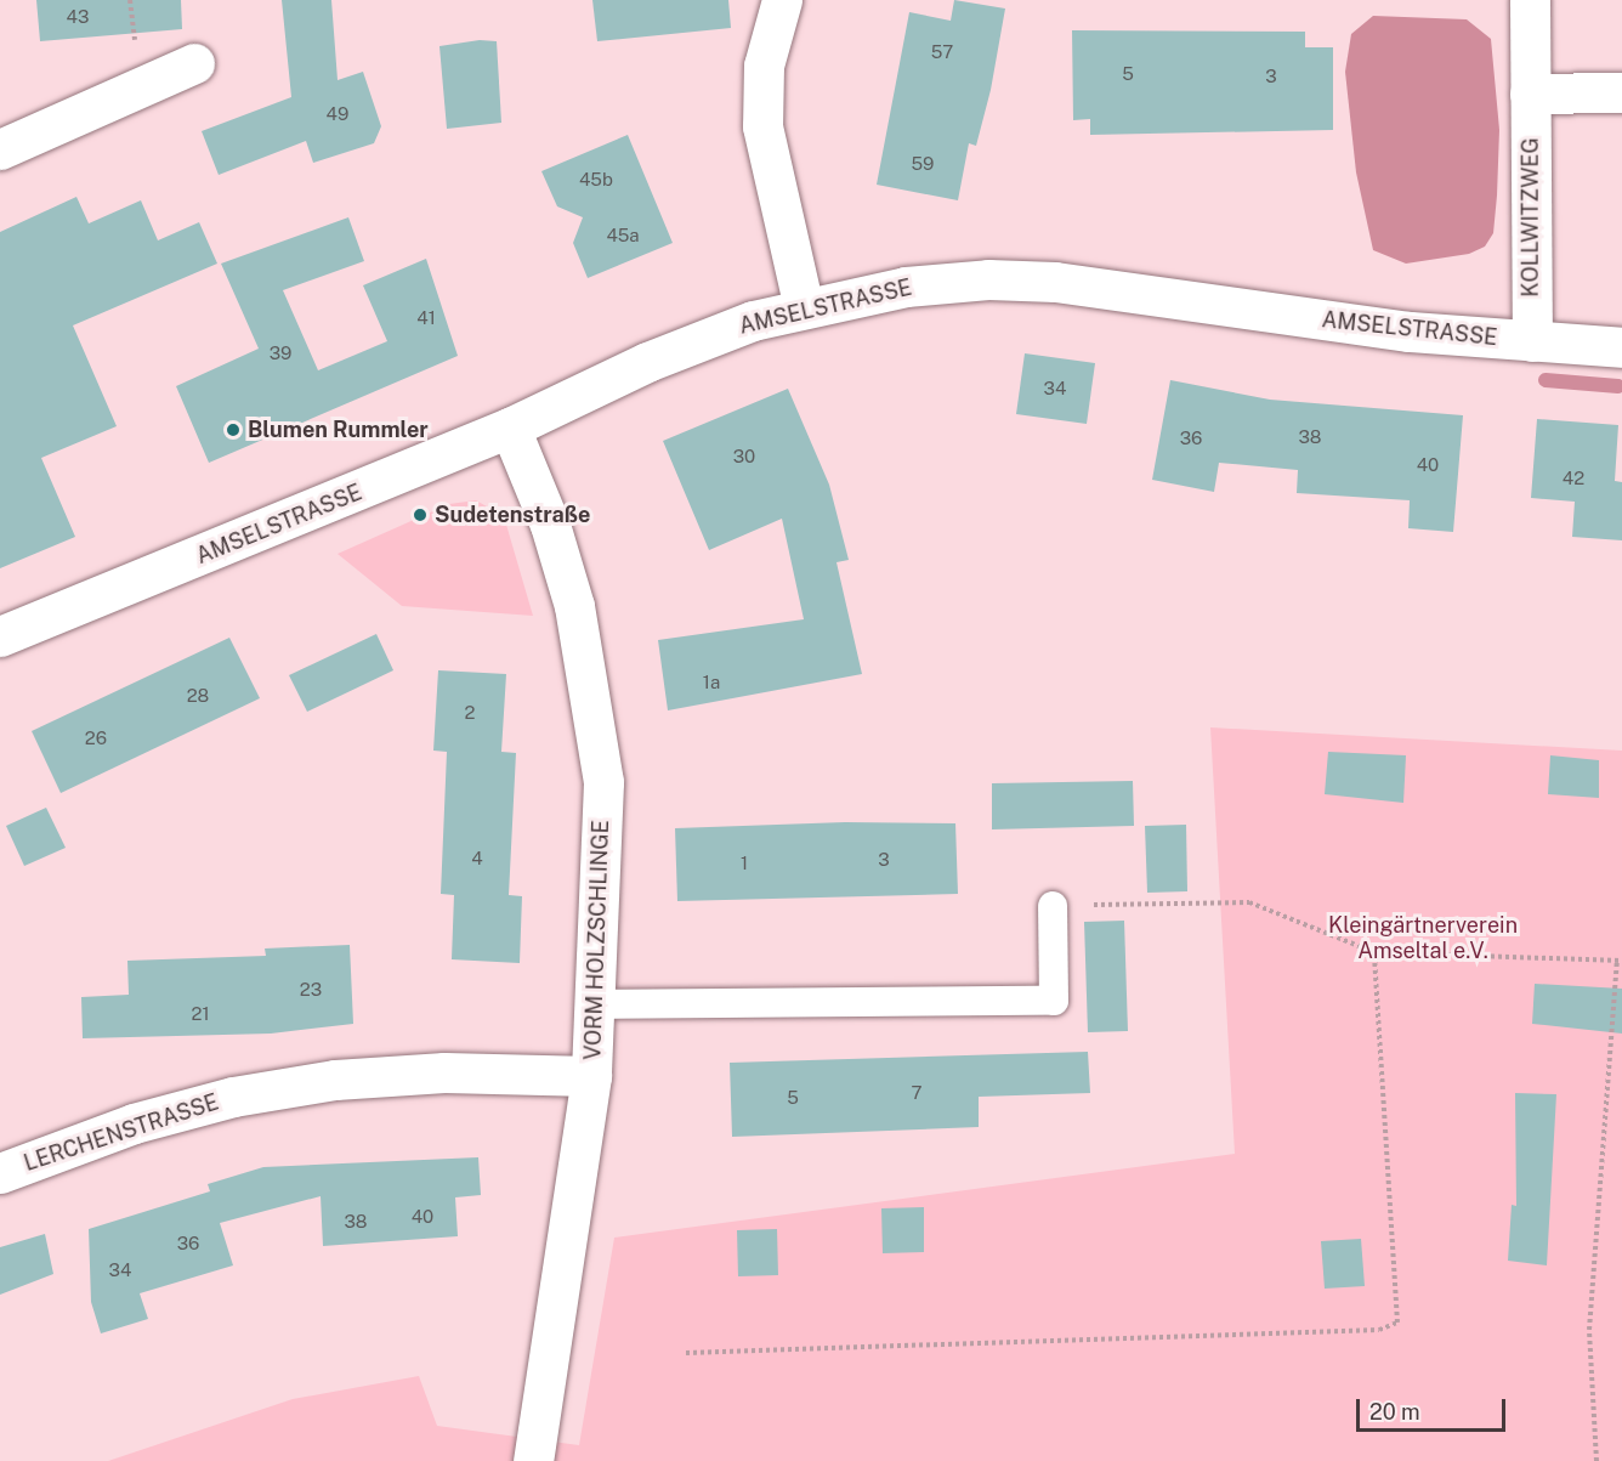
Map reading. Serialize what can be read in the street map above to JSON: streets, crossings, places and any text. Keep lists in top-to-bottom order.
{
  "streets": {
    "street": [
      "KOLLWITZWEG",
      "AMSELSTRASSE",
      "VORM HOLZSCHLINGE",
      "LERCHENSTRASSE"
    ]
  },
  "crossings": [
    ["KOLLWITZWEG", "AMSELSTRASSE"],
    ["AMSELSTRASSE", "VORM HOLZSCHLINGE"],
    ["VORM HOLZSCHLINGE", "LERCHENSTRASSE"]
  ],
  "parks": ["Kleingärtnerverein Amseltal e.V."],
  "places": ["Blumen Rummler", "Sudetenstraße"],
  "house_numbers": [
    "43",
    "57",
    "5",
    "3",
    "49",
    "59",
    "45b",
    "45a",
    "41",
    "39",
    "34",
    "38",
    "36",
    "30",
    "40",
    "42",
    "1a",
    "28",
    "2",
    "26",
    "4",
    "3",
    "1",
    "23",
    "21",
    "7",
    "5",
    "40",
    "38",
    "36",
    "34"
  ],
  "scale_bar": "20 m"
}
